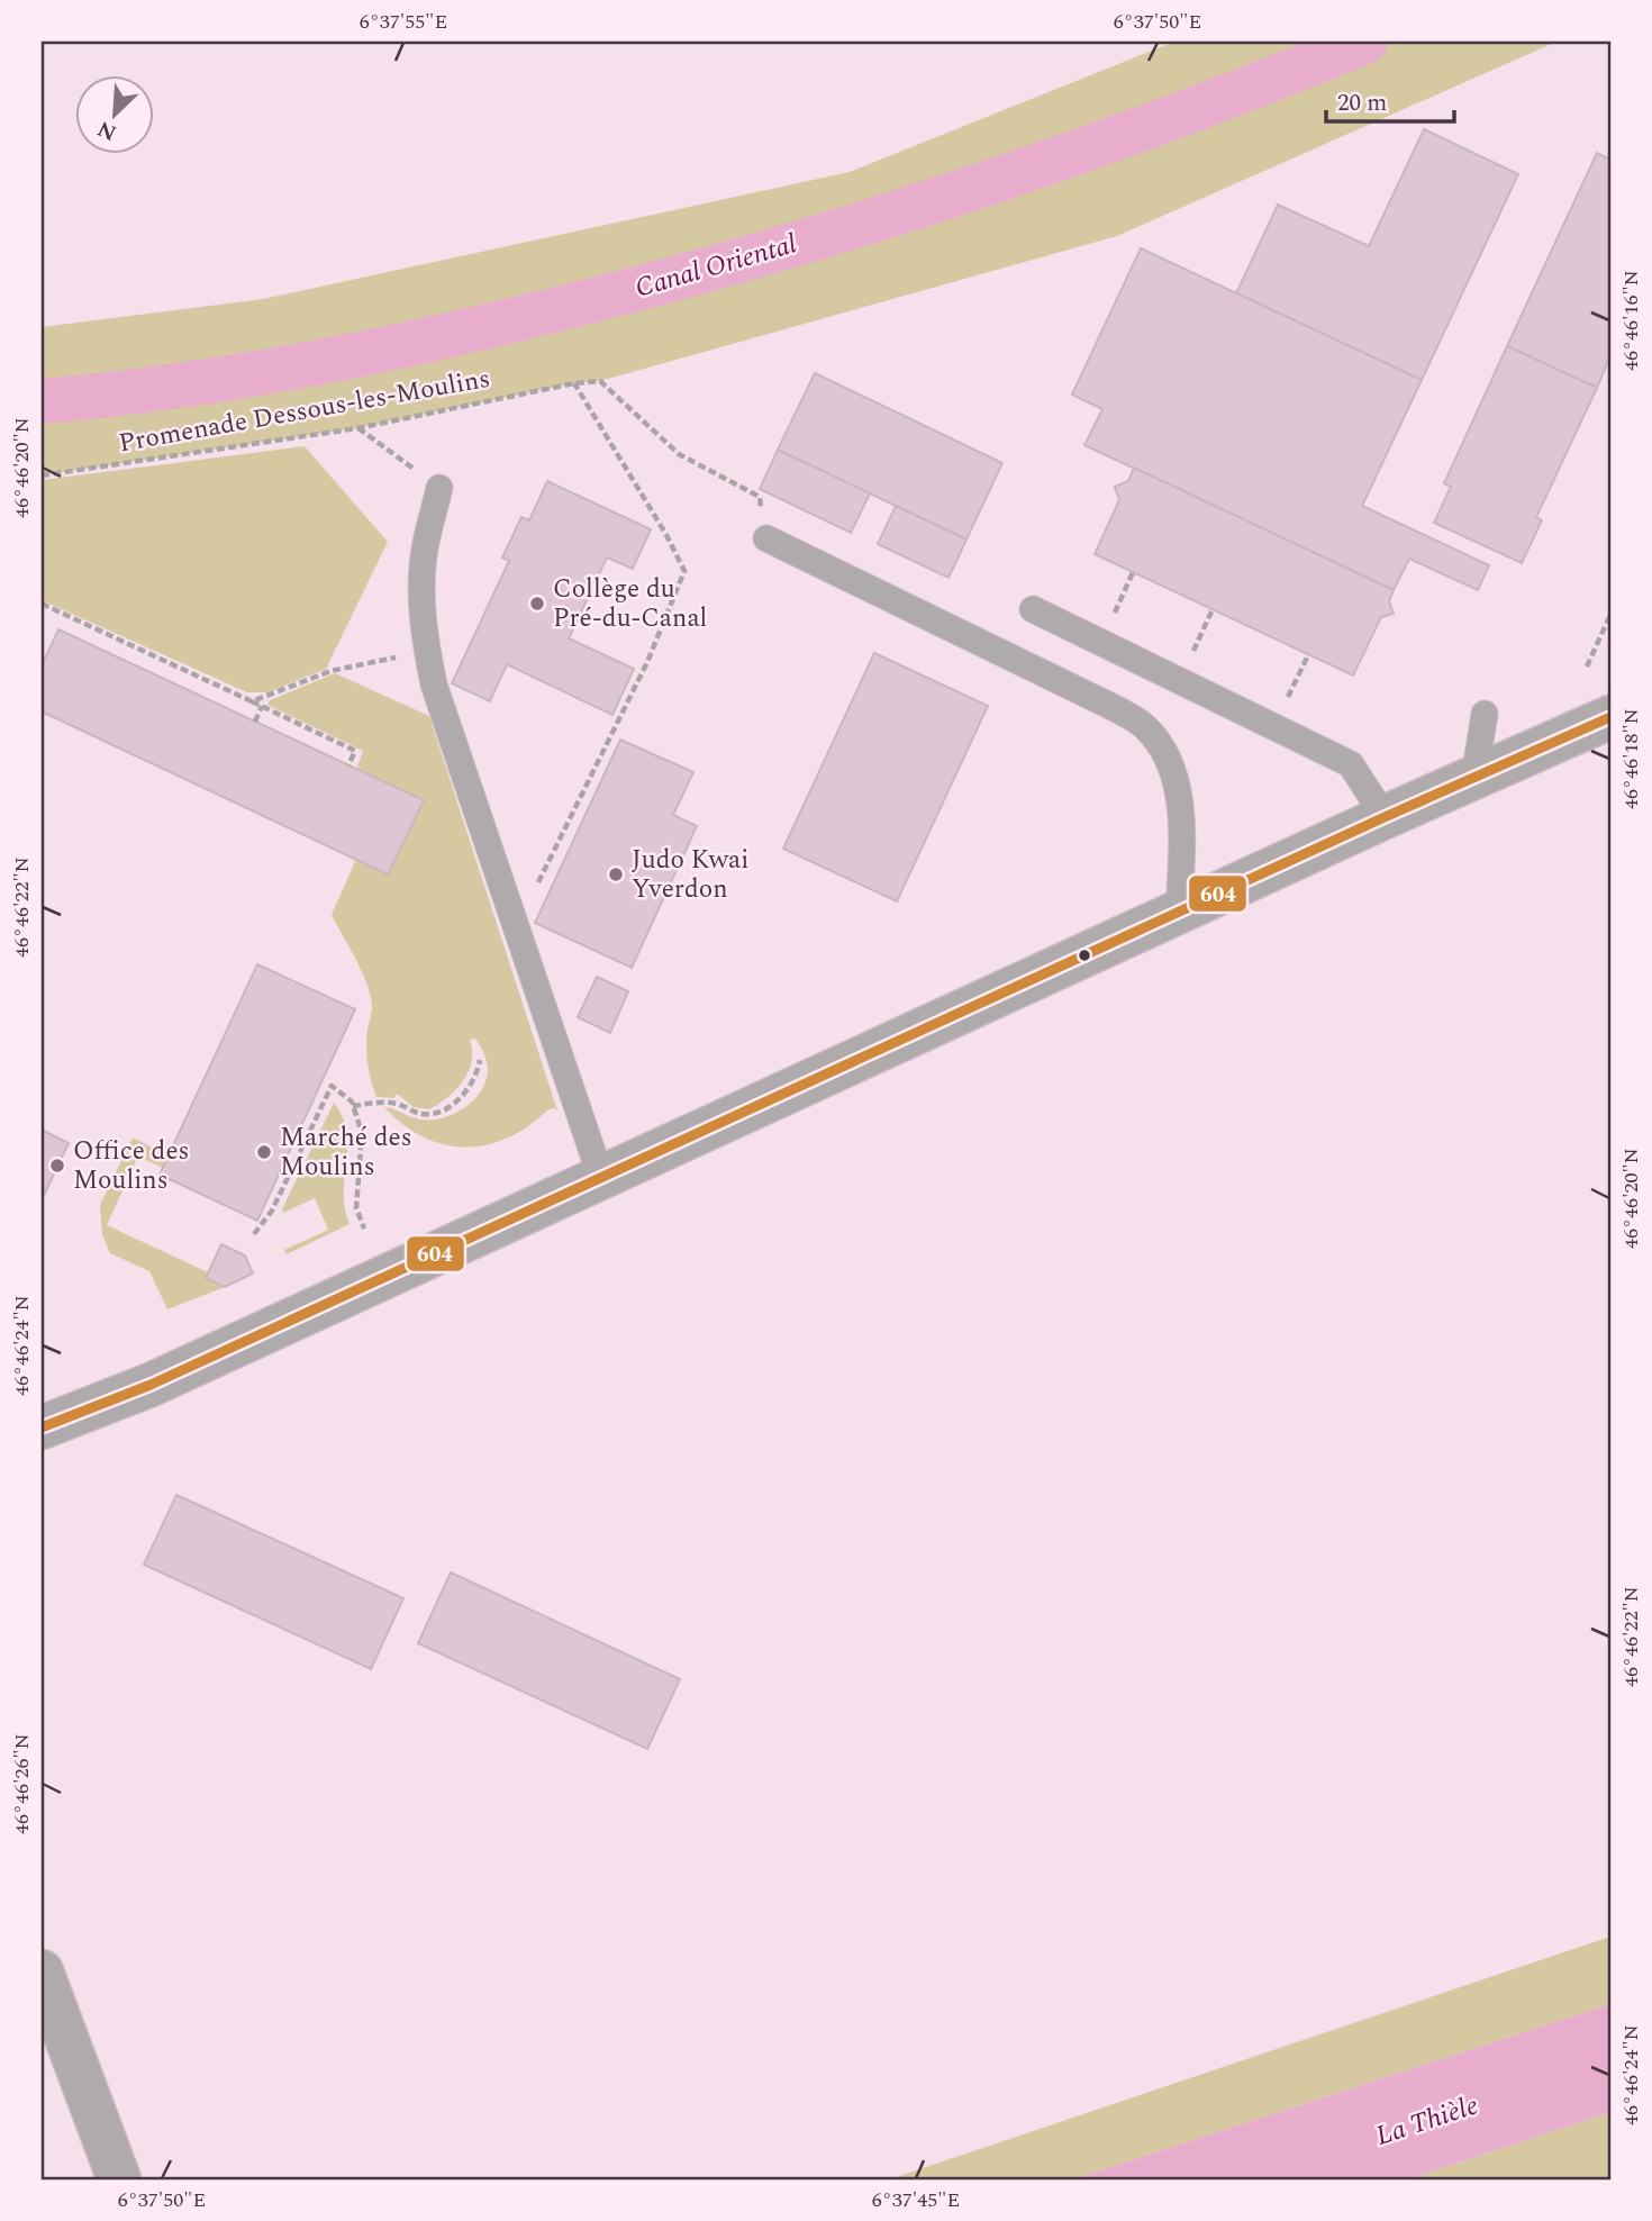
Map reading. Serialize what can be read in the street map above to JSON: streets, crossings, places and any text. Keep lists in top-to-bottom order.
{
  "streets": {
    "path": ["Promenade Dessous-les-Moulins"]
  },
  "water": ["Canal Oriental", "La Thièle"],
  "places": [
    "Collège du Pré-du-Canal",
    "Judo Kwai Yverdon",
    "Marché des Moulins",
    "Office des Moulins"
  ],
  "lines": ["transit line 604"],
  "scale_bar": "20 m",
  "north": "bottom left",
  "coordinates": [
    "6°37'55\"E",
    "6°37'50\"E",
    "46°46'16\"N",
    "46°46'20\"N",
    "46°46'18\"N",
    "46°46'22\"N",
    "46°46'24\"N",
    "46°46'26\"N",
    "6°37'45\"E"
  ]
}
